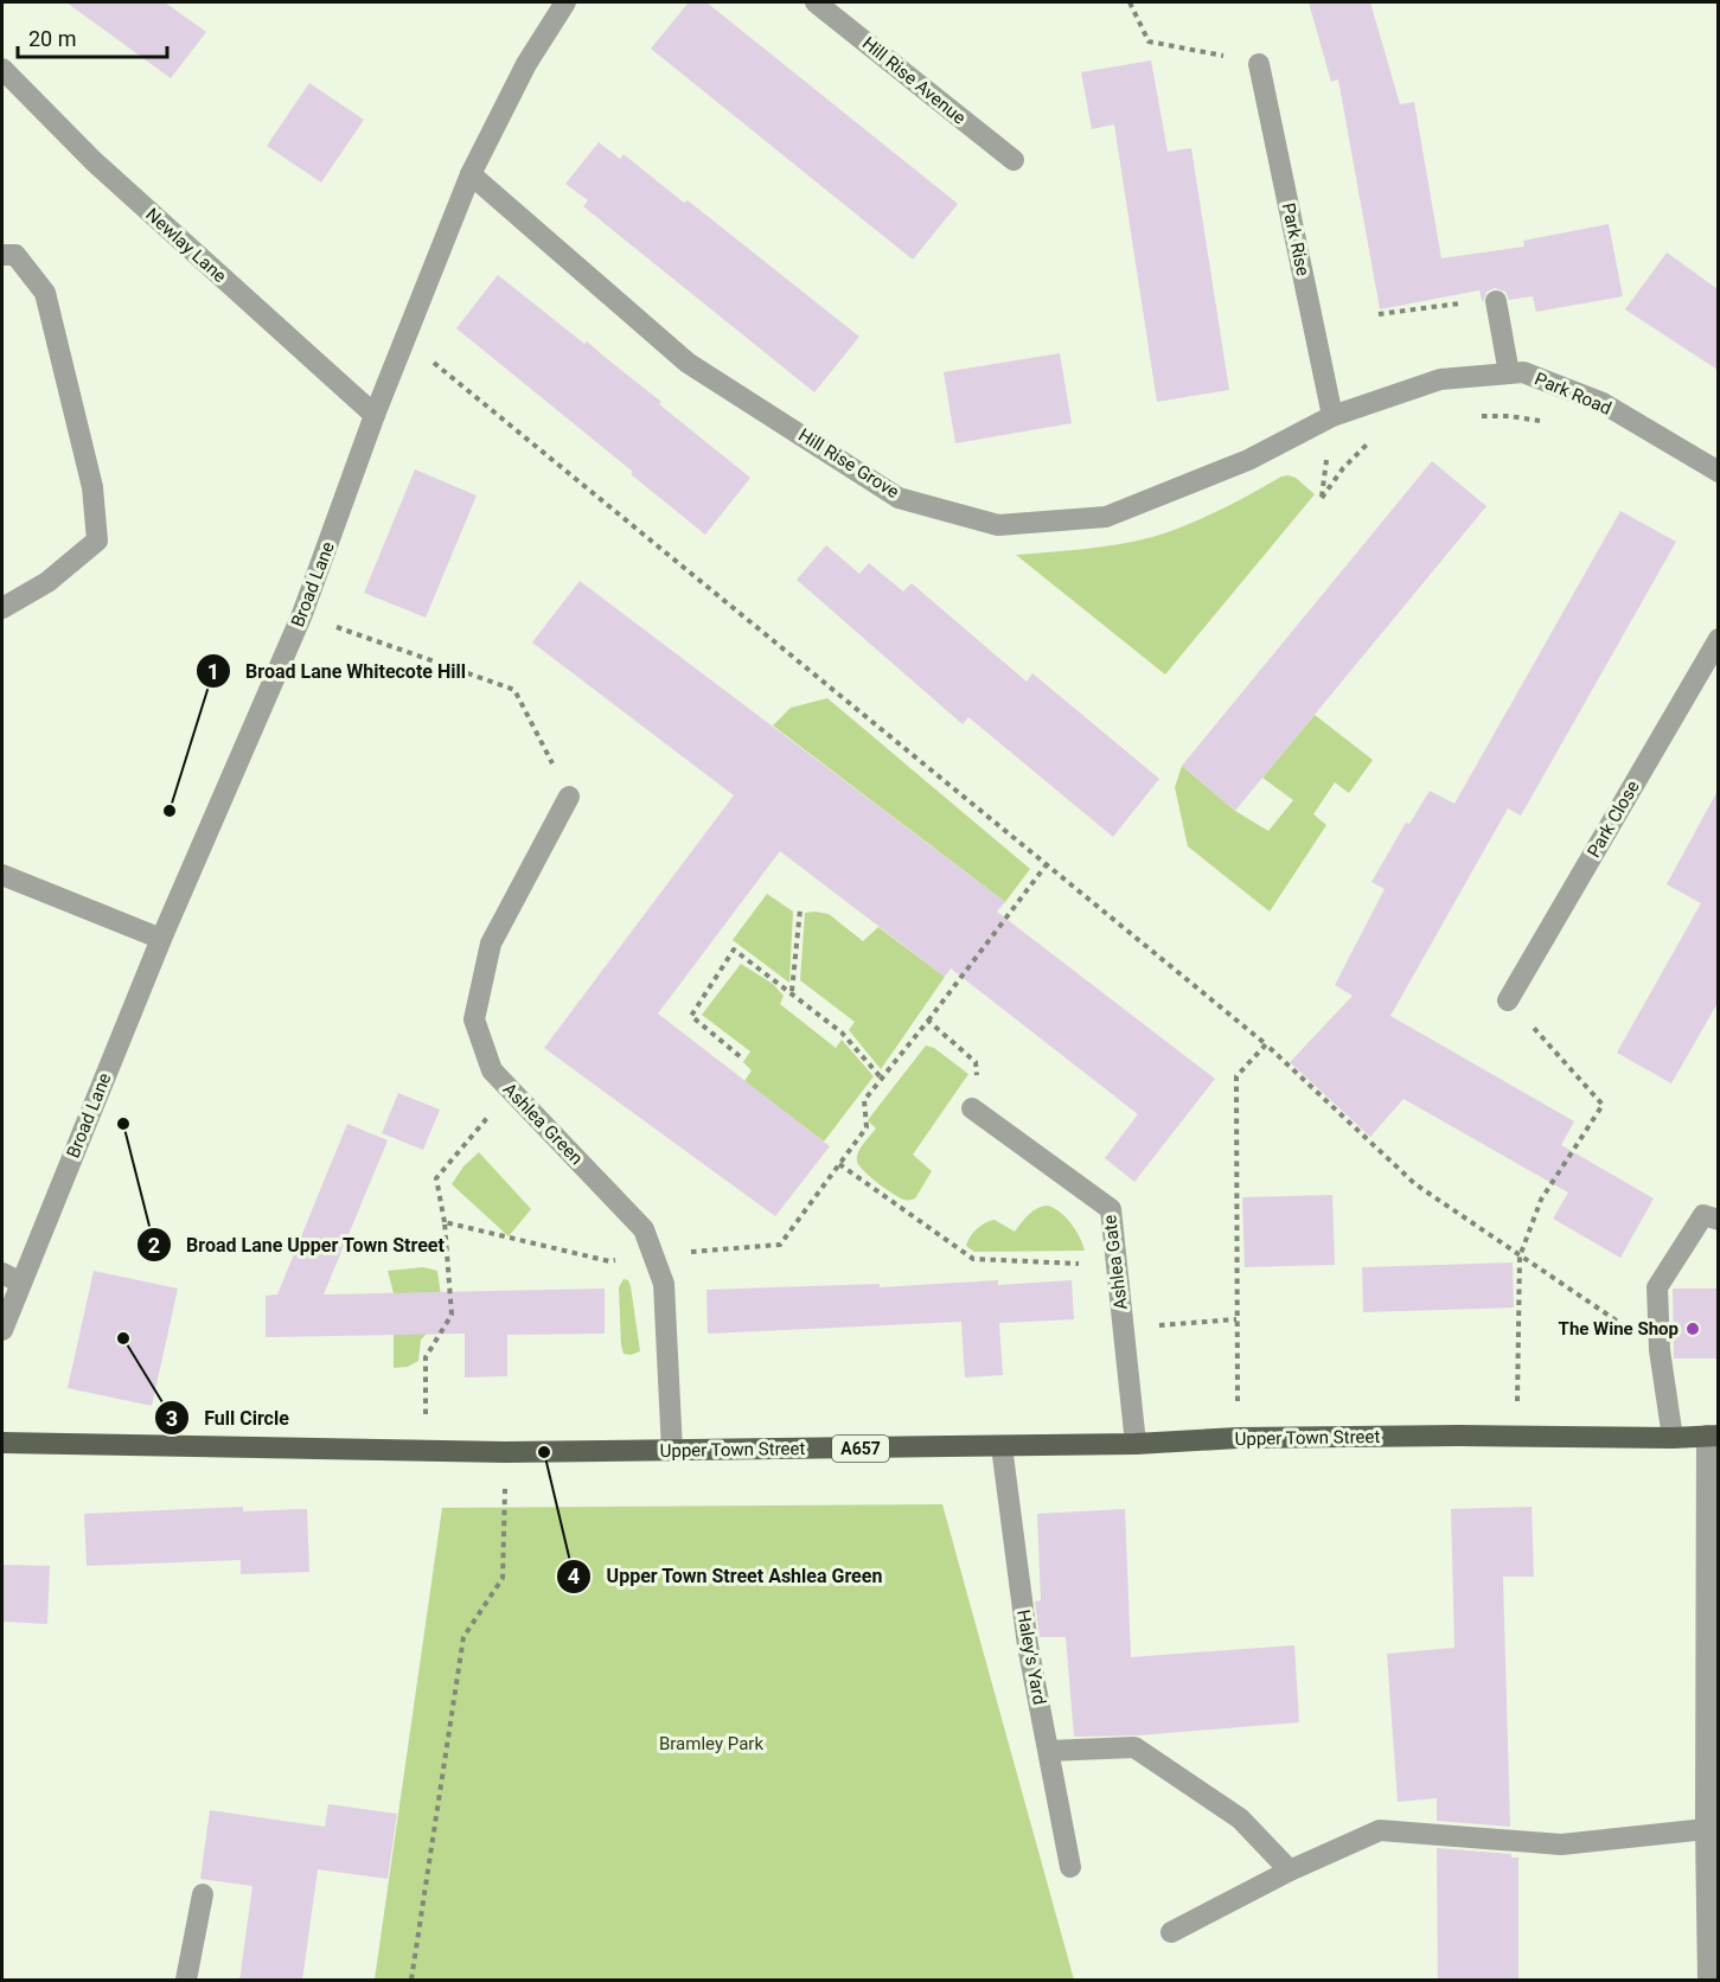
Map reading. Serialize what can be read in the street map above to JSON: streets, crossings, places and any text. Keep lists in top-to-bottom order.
{
  "streets": {
    "main road": ["Upper Town Street", "A657"],
    "street": [
      "Hill Rise Avenue",
      "Park Rise",
      "Newlay Lane",
      "Park Road",
      "Hill Rise Grove",
      "Broad Lane",
      "Park Close",
      "Ashlea Green",
      "Ashlea Gate",
      "Haley's Yard"
    ]
  },
  "crossings": [
    ["Park Rise", "Park Road"],
    ["Park Rise", "Hill Rise Grove"],
    ["Newlay Lane", "Broad Lane"],
    ["Park Road", "Hill Rise Grove"],
    ["Hill Rise Grove", "Broad Lane"],
    ["Ashlea Green", "Upper Town Street"],
    ["Ashlea Gate", "Upper Town Street"],
    ["Upper Town Street", "Haley's Yard"]
  ],
  "parks": ["Bramley Park"],
  "places": [
    "Broad Lane Whitecote Hill",
    "Broad Lane Upper Town Street",
    "The Wine Shop",
    "Full Circle",
    "Upper Town Street Ashlea Green"
  ],
  "scale_bar": "20 m"
}
